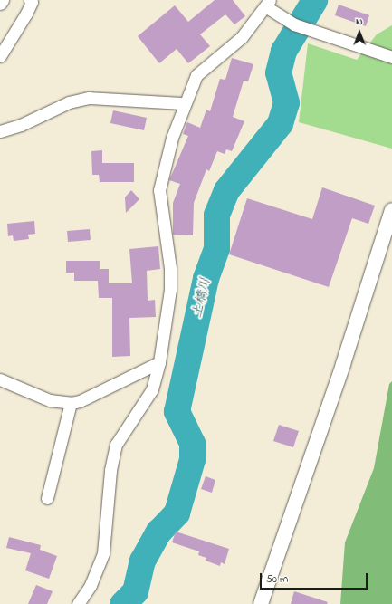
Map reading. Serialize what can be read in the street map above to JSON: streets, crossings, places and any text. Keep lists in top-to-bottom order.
{
  "water": ["土橋川"],
  "scale_bar": "50 m",
  "north": "top"
}
